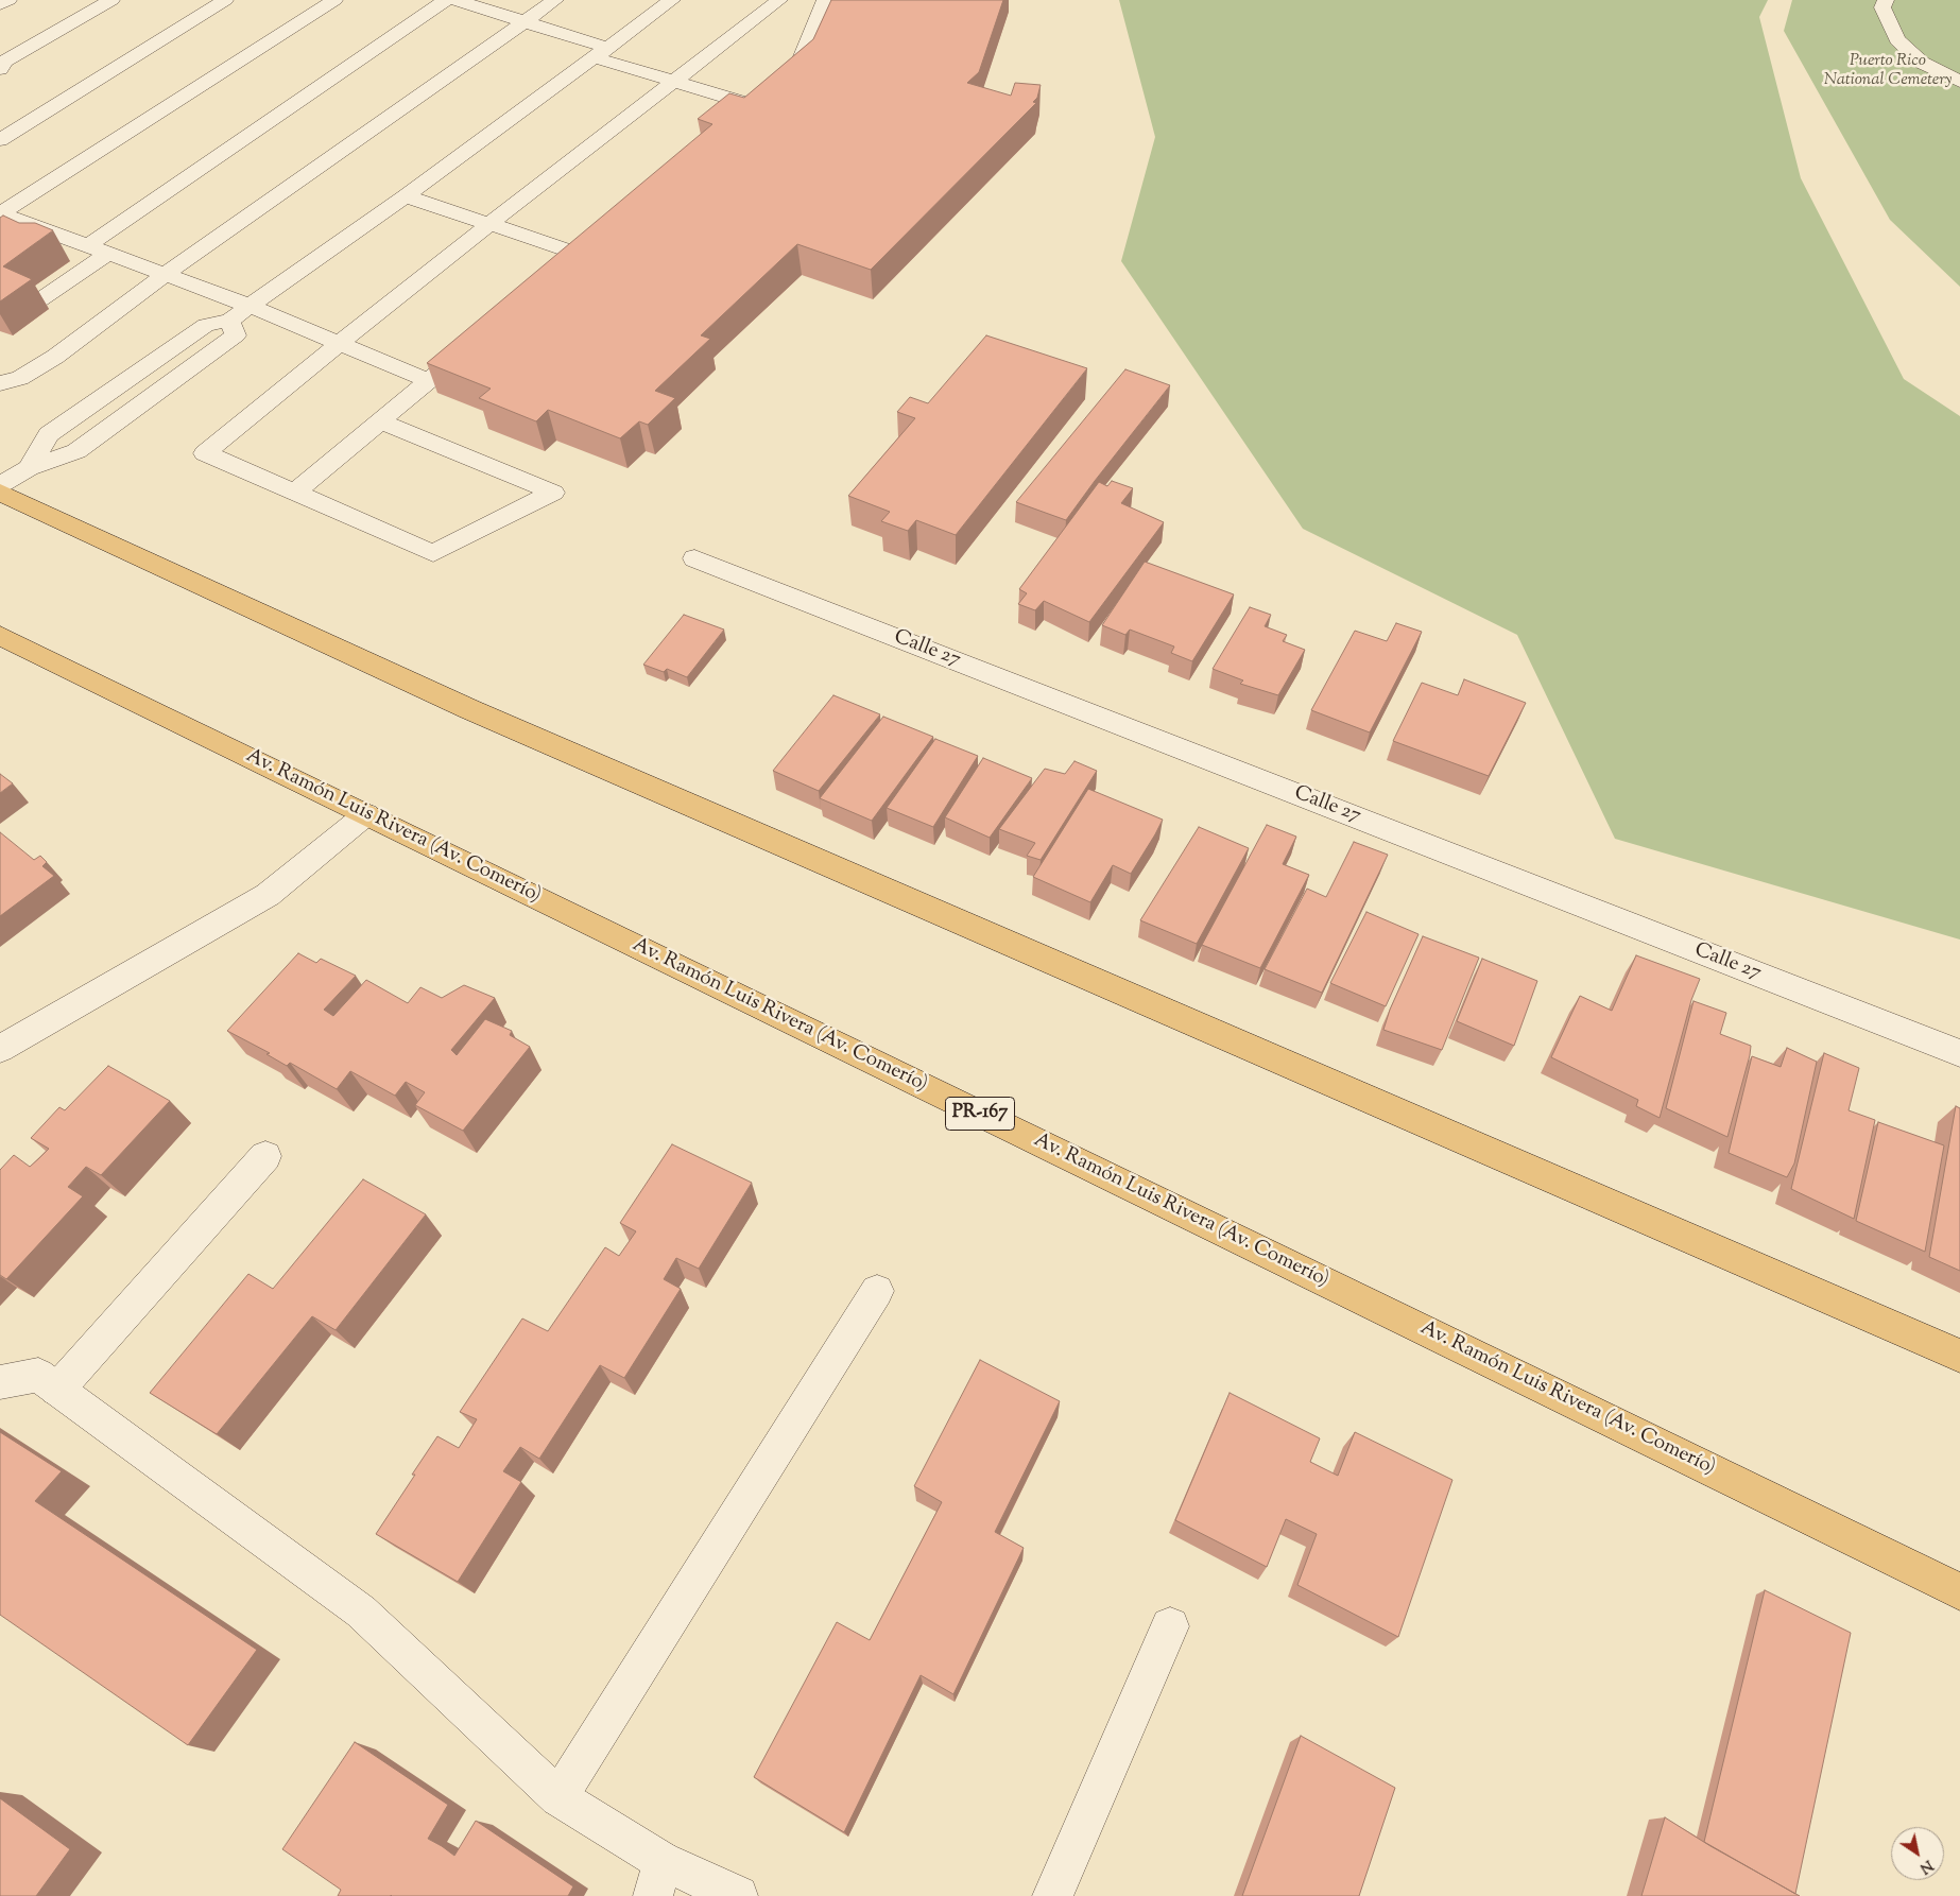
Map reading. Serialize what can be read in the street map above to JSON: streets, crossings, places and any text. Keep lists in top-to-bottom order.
{
  "streets": {
    "main road": ["Av. Ramón Luis Rivera (Av. Comerío)", "PR-167"],
    "street": ["Calle 27"]
  },
  "parks": ["Puerto Rico National Cemetery"],
  "north": "bottom right"
}
